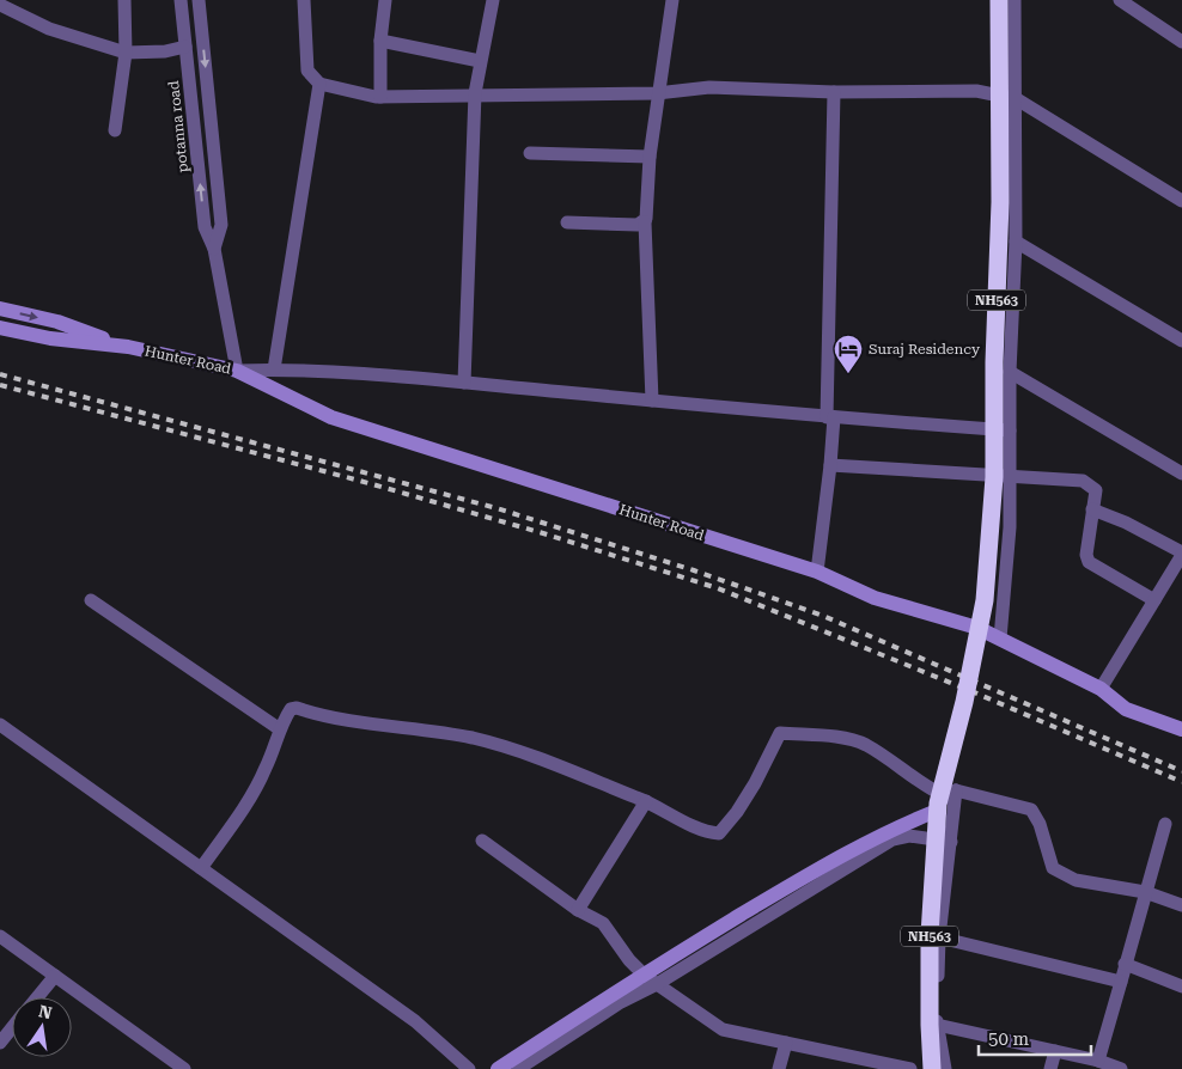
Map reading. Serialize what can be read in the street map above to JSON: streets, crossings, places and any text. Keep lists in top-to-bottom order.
{
  "streets": {
    "highway": ["NH563"],
    "street": ["potanna road", "Hunter Road"]
  },
  "crossings": [
    ["potanna road", "Hunter Road"]
  ],
  "places": {
    "hotel": ["Suraj Residency"]
  },
  "scale_bar": "50 m",
  "north": "top"
}
